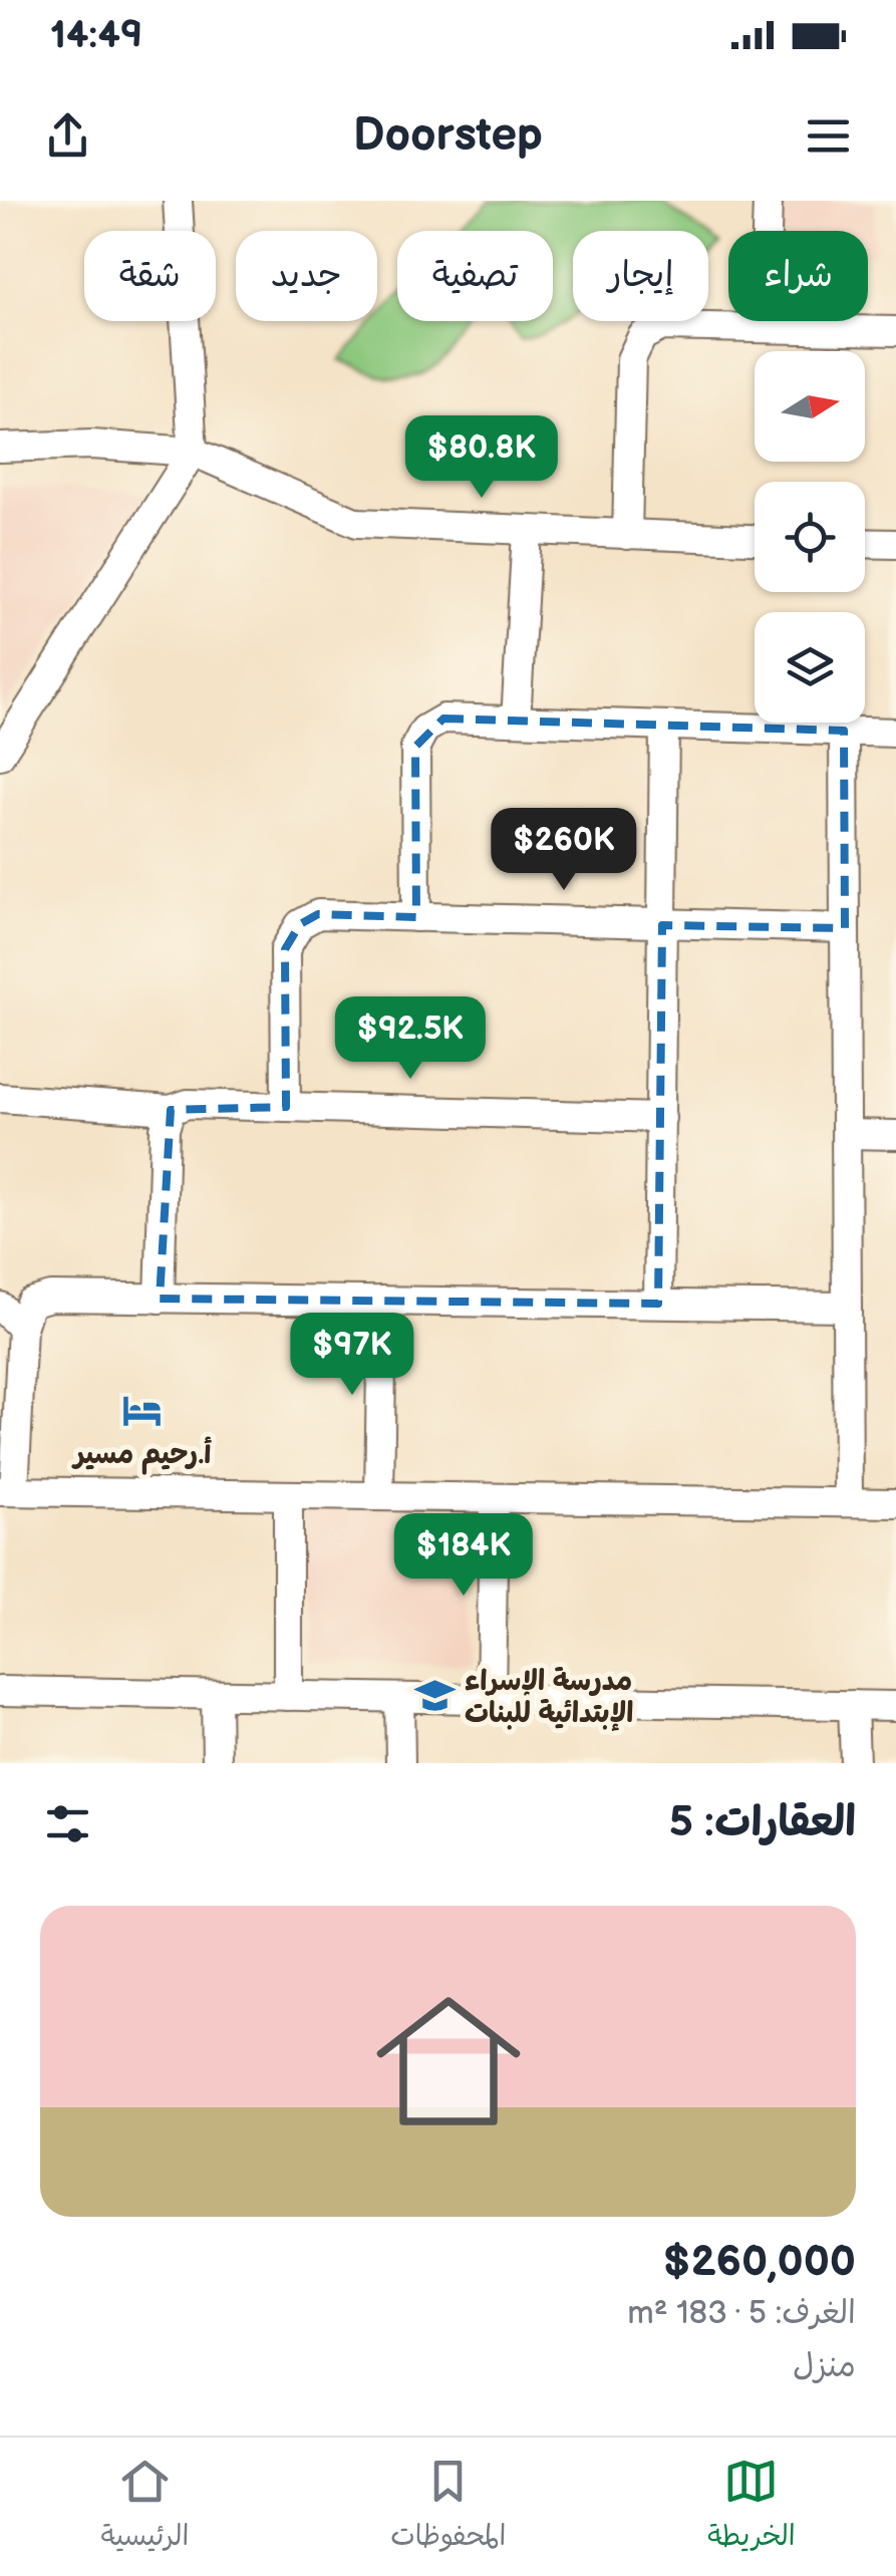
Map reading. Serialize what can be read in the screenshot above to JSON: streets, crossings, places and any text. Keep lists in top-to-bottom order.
{
  "places": {
    "hotel": ["أ.رحيم مسير"],
    "school or university": ["مدرسة الإسراء الإبتدائية للبنات"]
  },
  "north": "right",
  "page": {
    "status": "14:49",
    "header": "Doorstep",
    "chip": [
      "شراء",
      "إيجار",
      "تصفية",
      "جديد",
      "شقة"
    ],
    "price": [
      "$80.8K",
      "$260K",
      "$92.5K",
      "$97K",
      "$184K"
    ],
    "heading": "العقارات: 5",
    "list": [
      {
        "name": "$260,000",
        "note": "الغرف: 5 · 183 m² · منزل"
      }
    ],
    "tabs": ["الخريطة", "المحفوظات", "الرئيسية"]
  }
}
